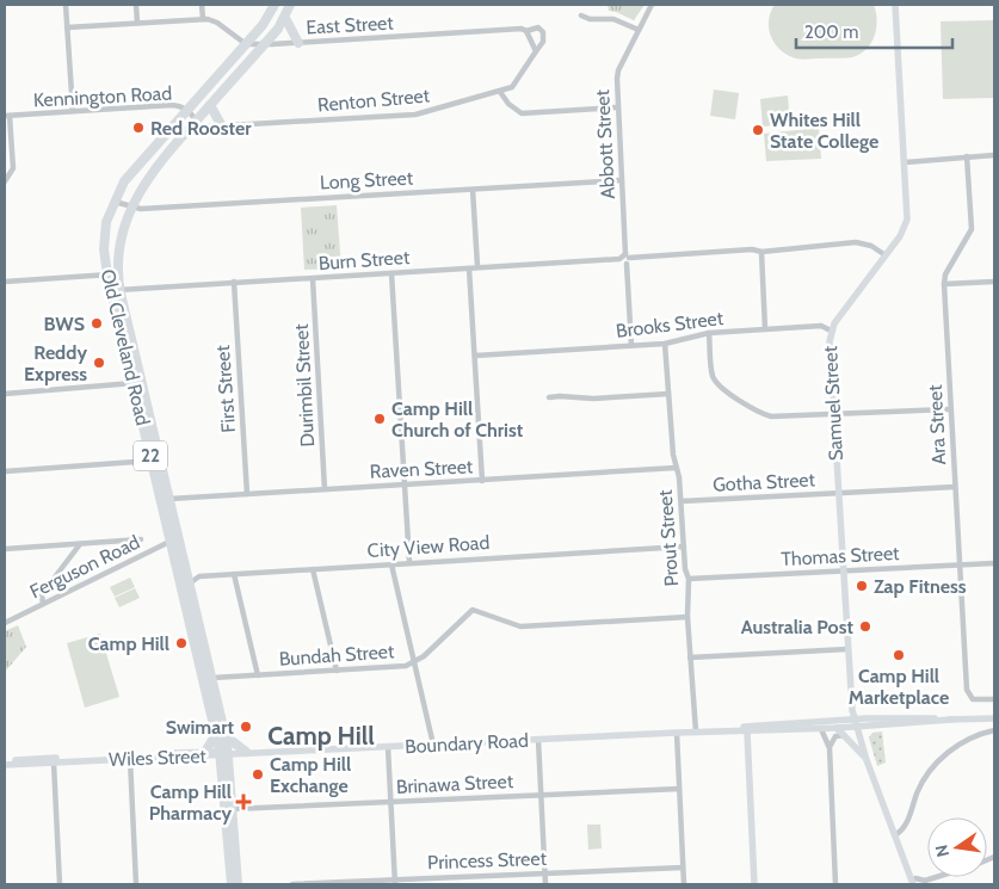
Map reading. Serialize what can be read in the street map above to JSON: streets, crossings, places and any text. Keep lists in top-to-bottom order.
{
  "streets": {
    "highway": ["Old Cleveland Road", "22"],
    "main road": ["Samuel Street", "Boundary Road", "Wiles Street"],
    "street": [
      "East Street",
      "Kennington Road",
      "Renton Street",
      "Abbott Street",
      "Long Street",
      "Burn Street",
      "Brooks Street",
      "Durimbil Street",
      "First Street",
      "Ara Street",
      "Raven Street",
      "Gotha Street",
      "Prout Street",
      "City View Road",
      "Thomas Street",
      "Ferguson Road",
      "Bundah Street",
      "Brinawa Street",
      "Princess Street"
    ]
  },
  "crossings": [
    ["East Street", "Old Cleveland Road"],
    ["Kennington Road", "Renton Street"],
    ["Kennington Road", "Old Cleveland Road"],
    ["Renton Street", "Old Cleveland Road"],
    ["Abbott Street", "Long Street"],
    ["Abbott Street", "Burn Street"],
    ["Abbott Street", "Brooks Street"],
    ["Long Street", "Old Cleveland Road"],
    ["Burn Street", "Old Cleveland Road"],
    ["Burn Street", "Durimbil Street"],
    ["Burn Street", "First Street"],
    ["Brooks Street", "Samuel Street"],
    ["Brooks Street", "Prout Street"],
    ["Old Cleveland Road", "Raven Street"],
    ["Old Cleveland Road", "City View Road"],
    ["Old Cleveland Road", "Ferguson Road"],
    ["Old Cleveland Road", "Bundah Street"],
    ["Old Cleveland Road", "Boundary Road"],
    ["Old Cleveland Road", "Wiles Street"],
    ["Old Cleveland Road", "Brinawa Street"],
    ["Durimbil Street", "Raven Street"],
    ["First Street", "Raven Street"],
    ["Samuel Street", "Gotha Street"],
    ["Samuel Street", "Thomas Street"],
    ["Samuel Street", "Boundary Road"],
    ["Ara Street", "Gotha Street"],
    ["Ara Street", "Thomas Street"],
    ["Raven Street", "Prout Street"],
    ["Gotha Street", "Prout Street"],
    ["Prout Street", "City View Road"],
    ["Prout Street", "Thomas Street"],
    ["Prout Street", "Bundah Street"],
    ["Prout Street", "Boundary Road"],
    ["Boundary Road", "Wiles Street"]
  ],
  "districts": ["Camp Hill"],
  "places": {
    "other": [
      "Red Rooster",
      "Whites Hill State College",
      "BWS",
      "Reddy Express",
      "Camp Hill Church of Christ",
      "Zap Fitness",
      "Australia Post",
      "Camp Hill",
      "Camp Hill Marketplace",
      "Swimart",
      "Camp Hill Exchange"
    ],
    "health": ["Camp Hill Pharmacy"]
  },
  "scale_bar": "200 m",
  "north": "left"
}
